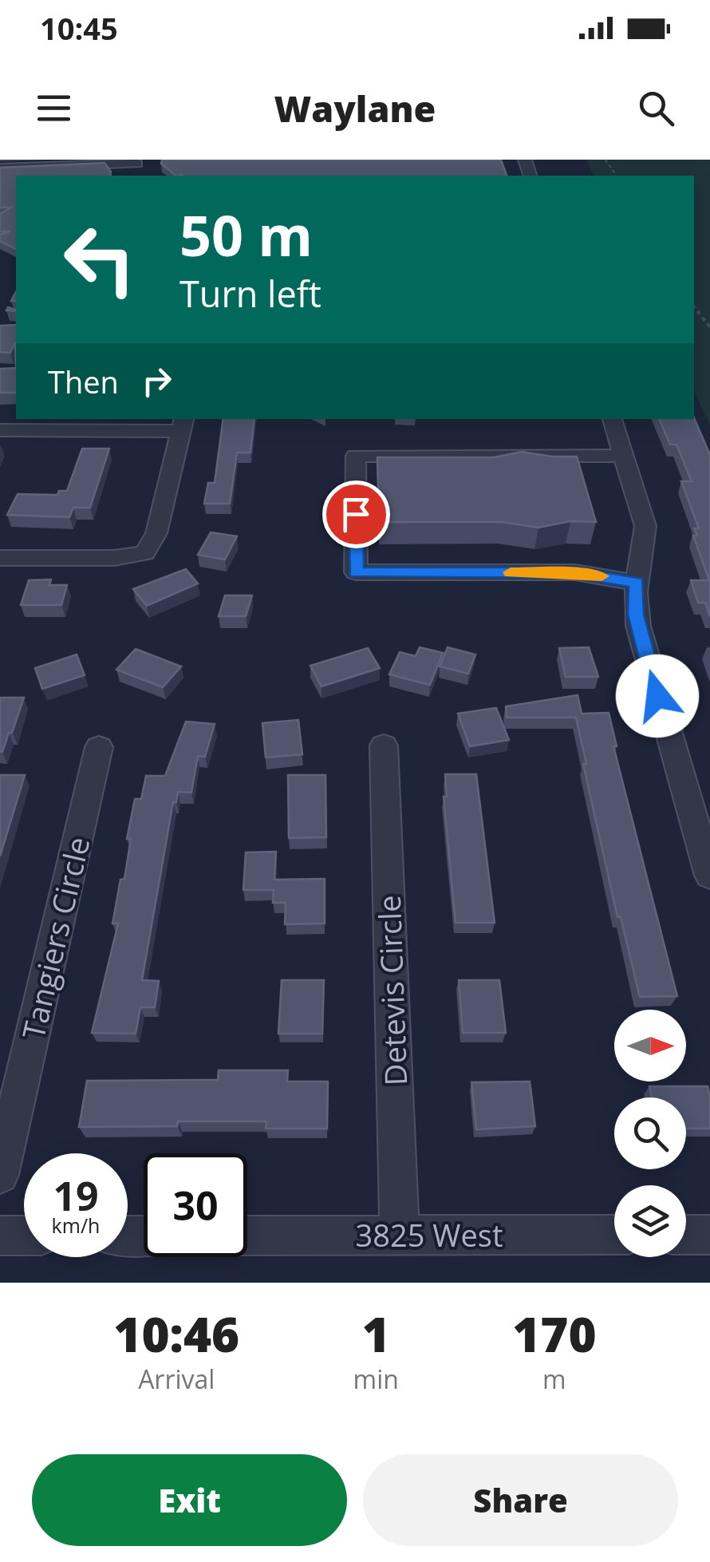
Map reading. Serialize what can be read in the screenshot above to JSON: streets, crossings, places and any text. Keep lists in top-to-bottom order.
{
  "streets": {
    "street": ["Tangiers Circle", "Detevis Circle", "3825 West"]
  },
  "crossings": [
    ["Detevis Circle", "3825 West"]
  ],
  "north": "right",
  "page": {
    "status": "10:45",
    "header": "Waylane",
    "turn": ["50 m", "Turn left"],
    "then": "Then",
    "speed": "19 km/h",
    "limit": "30",
    "eta": [
      "10:46",
      "Arrival",
      "1",
      "min",
      "170",
      "m"
    ],
    "buttons": ["Exit", "Share"]
  }
}
